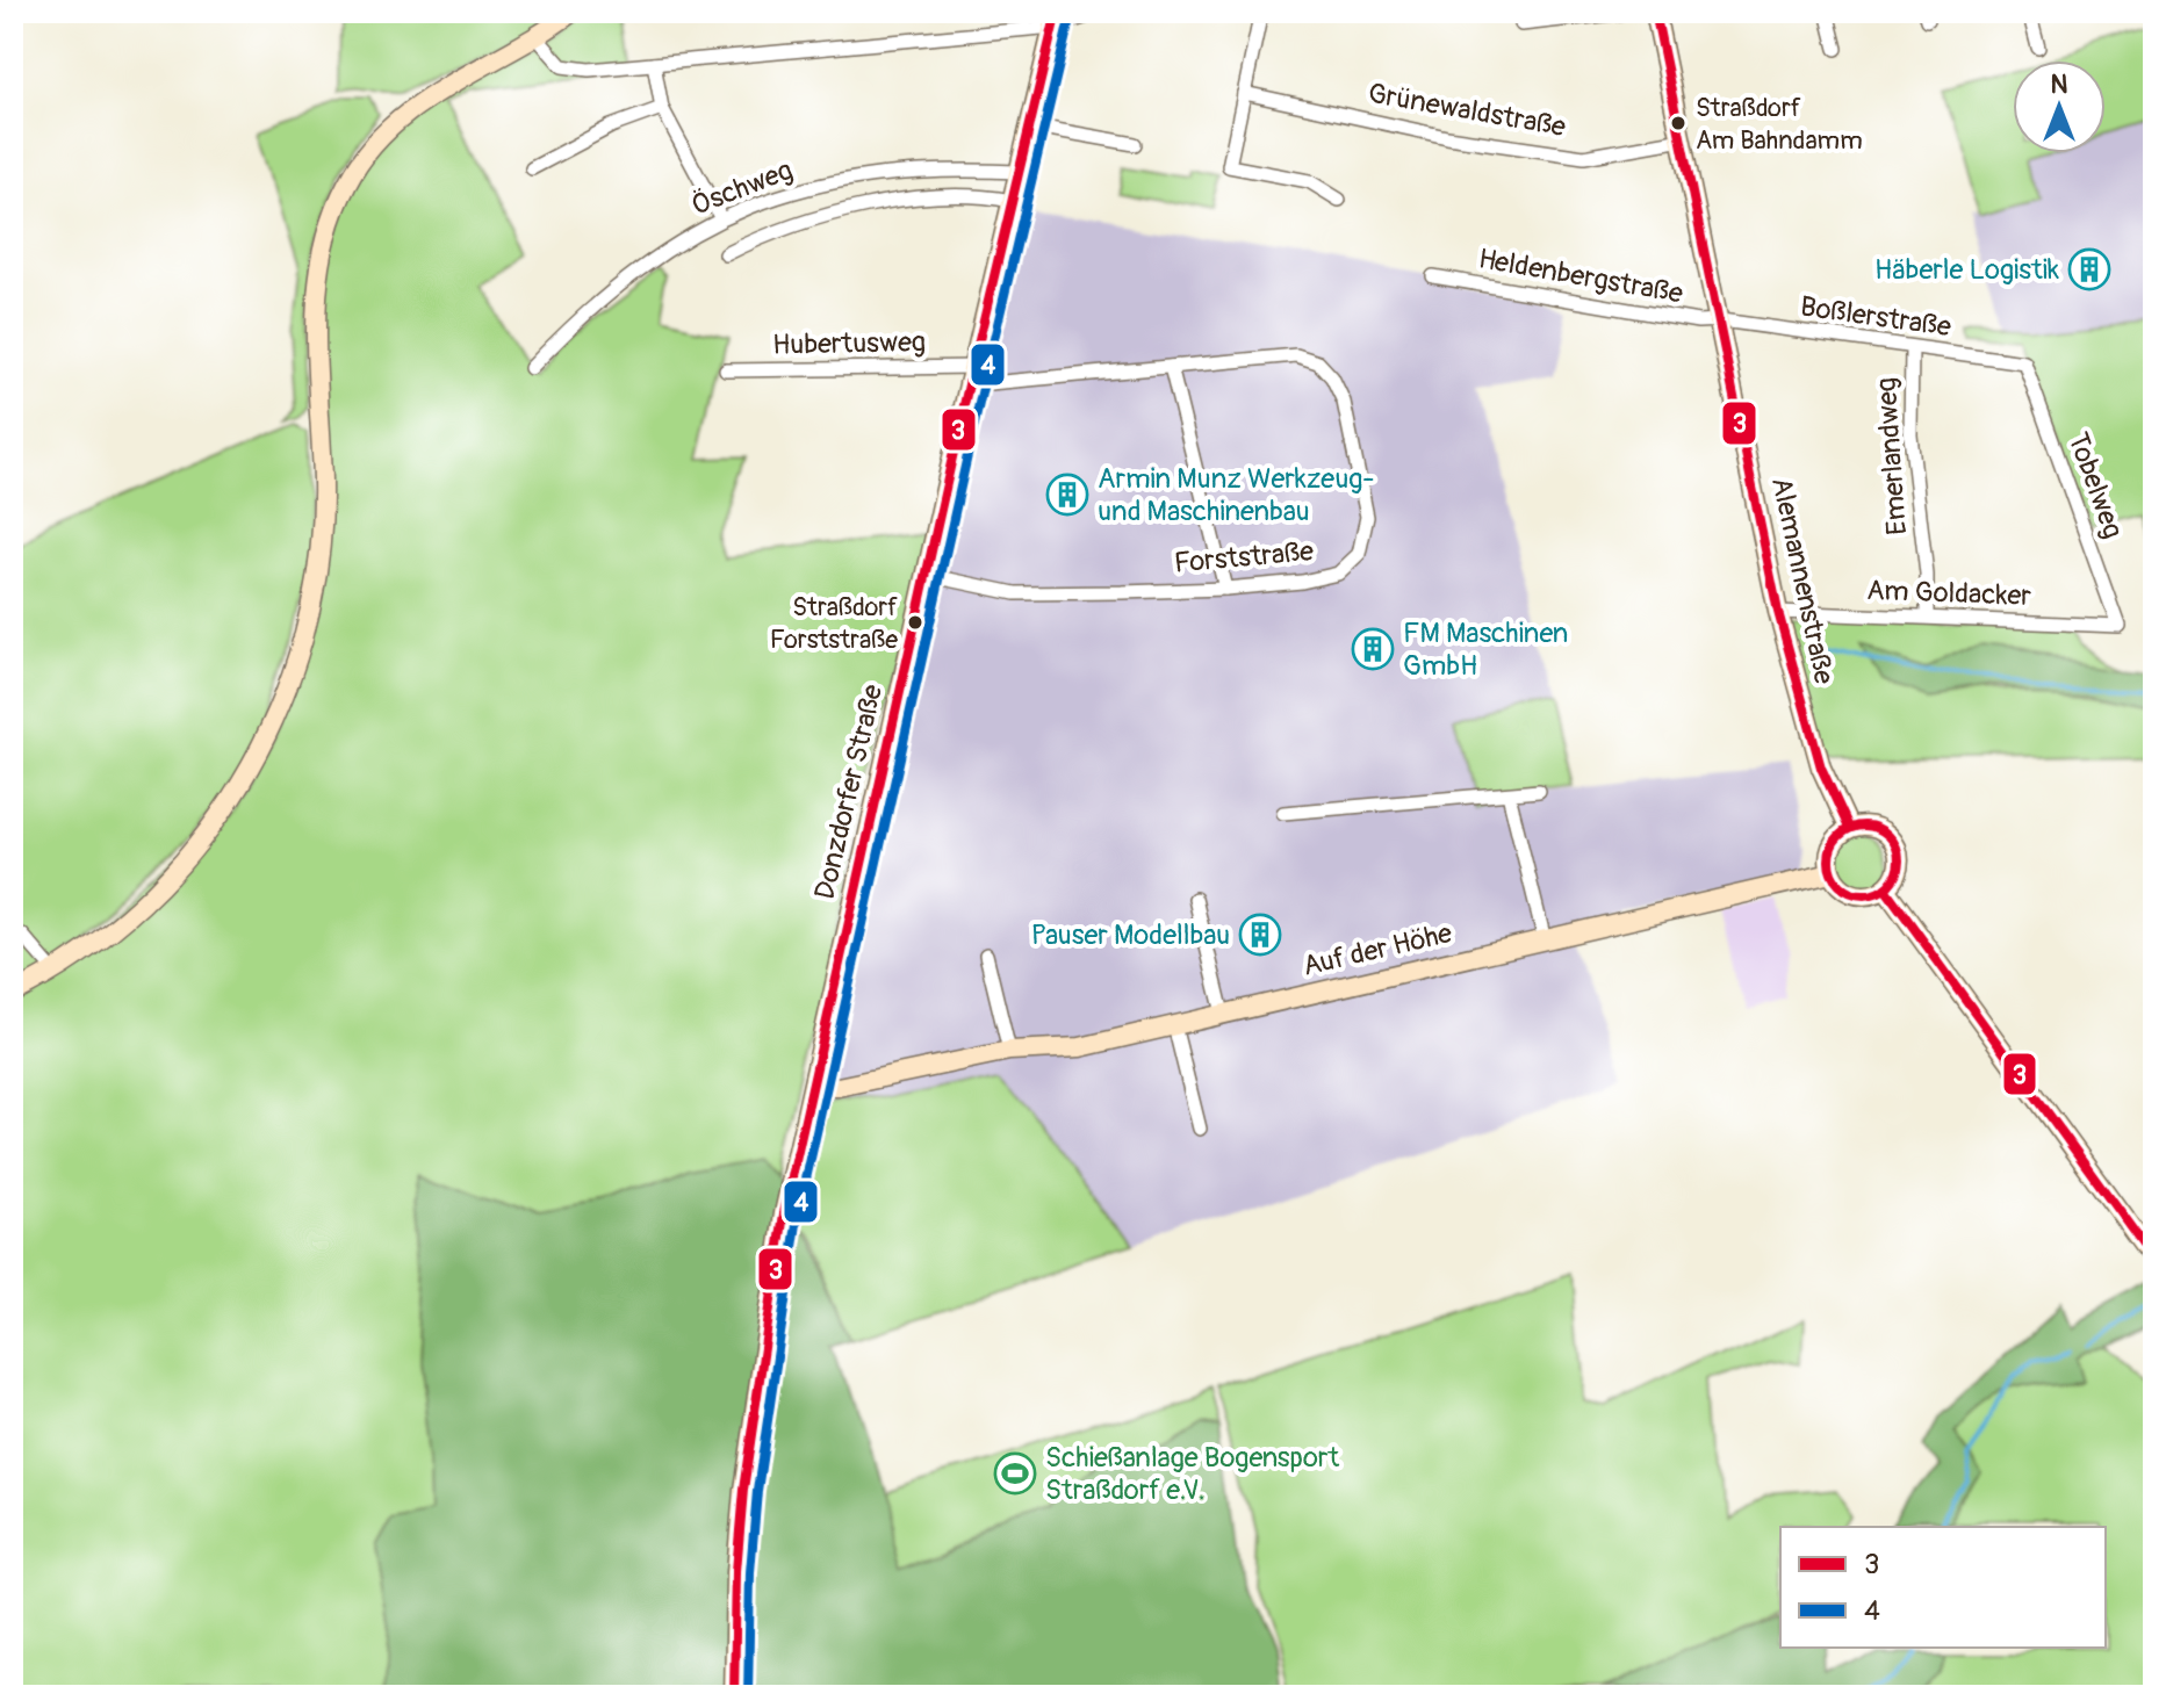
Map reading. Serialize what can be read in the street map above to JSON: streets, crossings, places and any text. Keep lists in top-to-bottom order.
{
  "streets": {
    "main road": ["Alemannenstraße", "Donzdorfer Straße", "Auf der Höhe"],
    "street": [
      "Grünewaldstraße",
      "Öschweg",
      "Heldenbergstraße",
      "Boßlerstraße",
      "Hubertusweg",
      "Emerlandweg",
      "Tobelweg",
      "Forststraße",
      "Am Goldacker"
    ]
  },
  "crossings": [
    ["Grünewaldstraße", "Alemannenstraße"],
    ["Öschweg", "Donzdorfer Straße"],
    ["Heldenbergstraße", "Boßlerstraße"],
    ["Heldenbergstraße", "Alemannenstraße"],
    ["Boßlerstraße", "Emerlandweg"],
    ["Boßlerstraße", "Tobelweg"],
    ["Boßlerstraße", "Alemannenstraße"],
    ["Hubertusweg", "Donzdorfer Straße"],
    ["Emerlandweg", "Am Goldacker"],
    ["Tobelweg", "Am Goldacker"],
    ["Forststraße", "Donzdorfer Straße"],
    ["Alemannenstraße", "Am Goldacker"],
    ["Alemannenstraße", "Auf der Höhe"],
    ["Donzdorfer Straße", "Auf der Höhe"]
  ],
  "places": {
    "other": ["Straßdorf Am Bahndamm", "Straßdorf Forststraße"],
    "building": [
      "Häberle Logistik",
      "Armin Munz Werkzeug- und Maschinenbau",
      "FM Maschinen GmbH",
      "Pauser Modellbau"
    ],
    "sports": ["Schießanlage Bogensport Straßdorf e.V."]
  },
  "lines": ["transit line 3", "transit line 4"],
  "legend": ["3", "4"],
  "north": "top"
}
